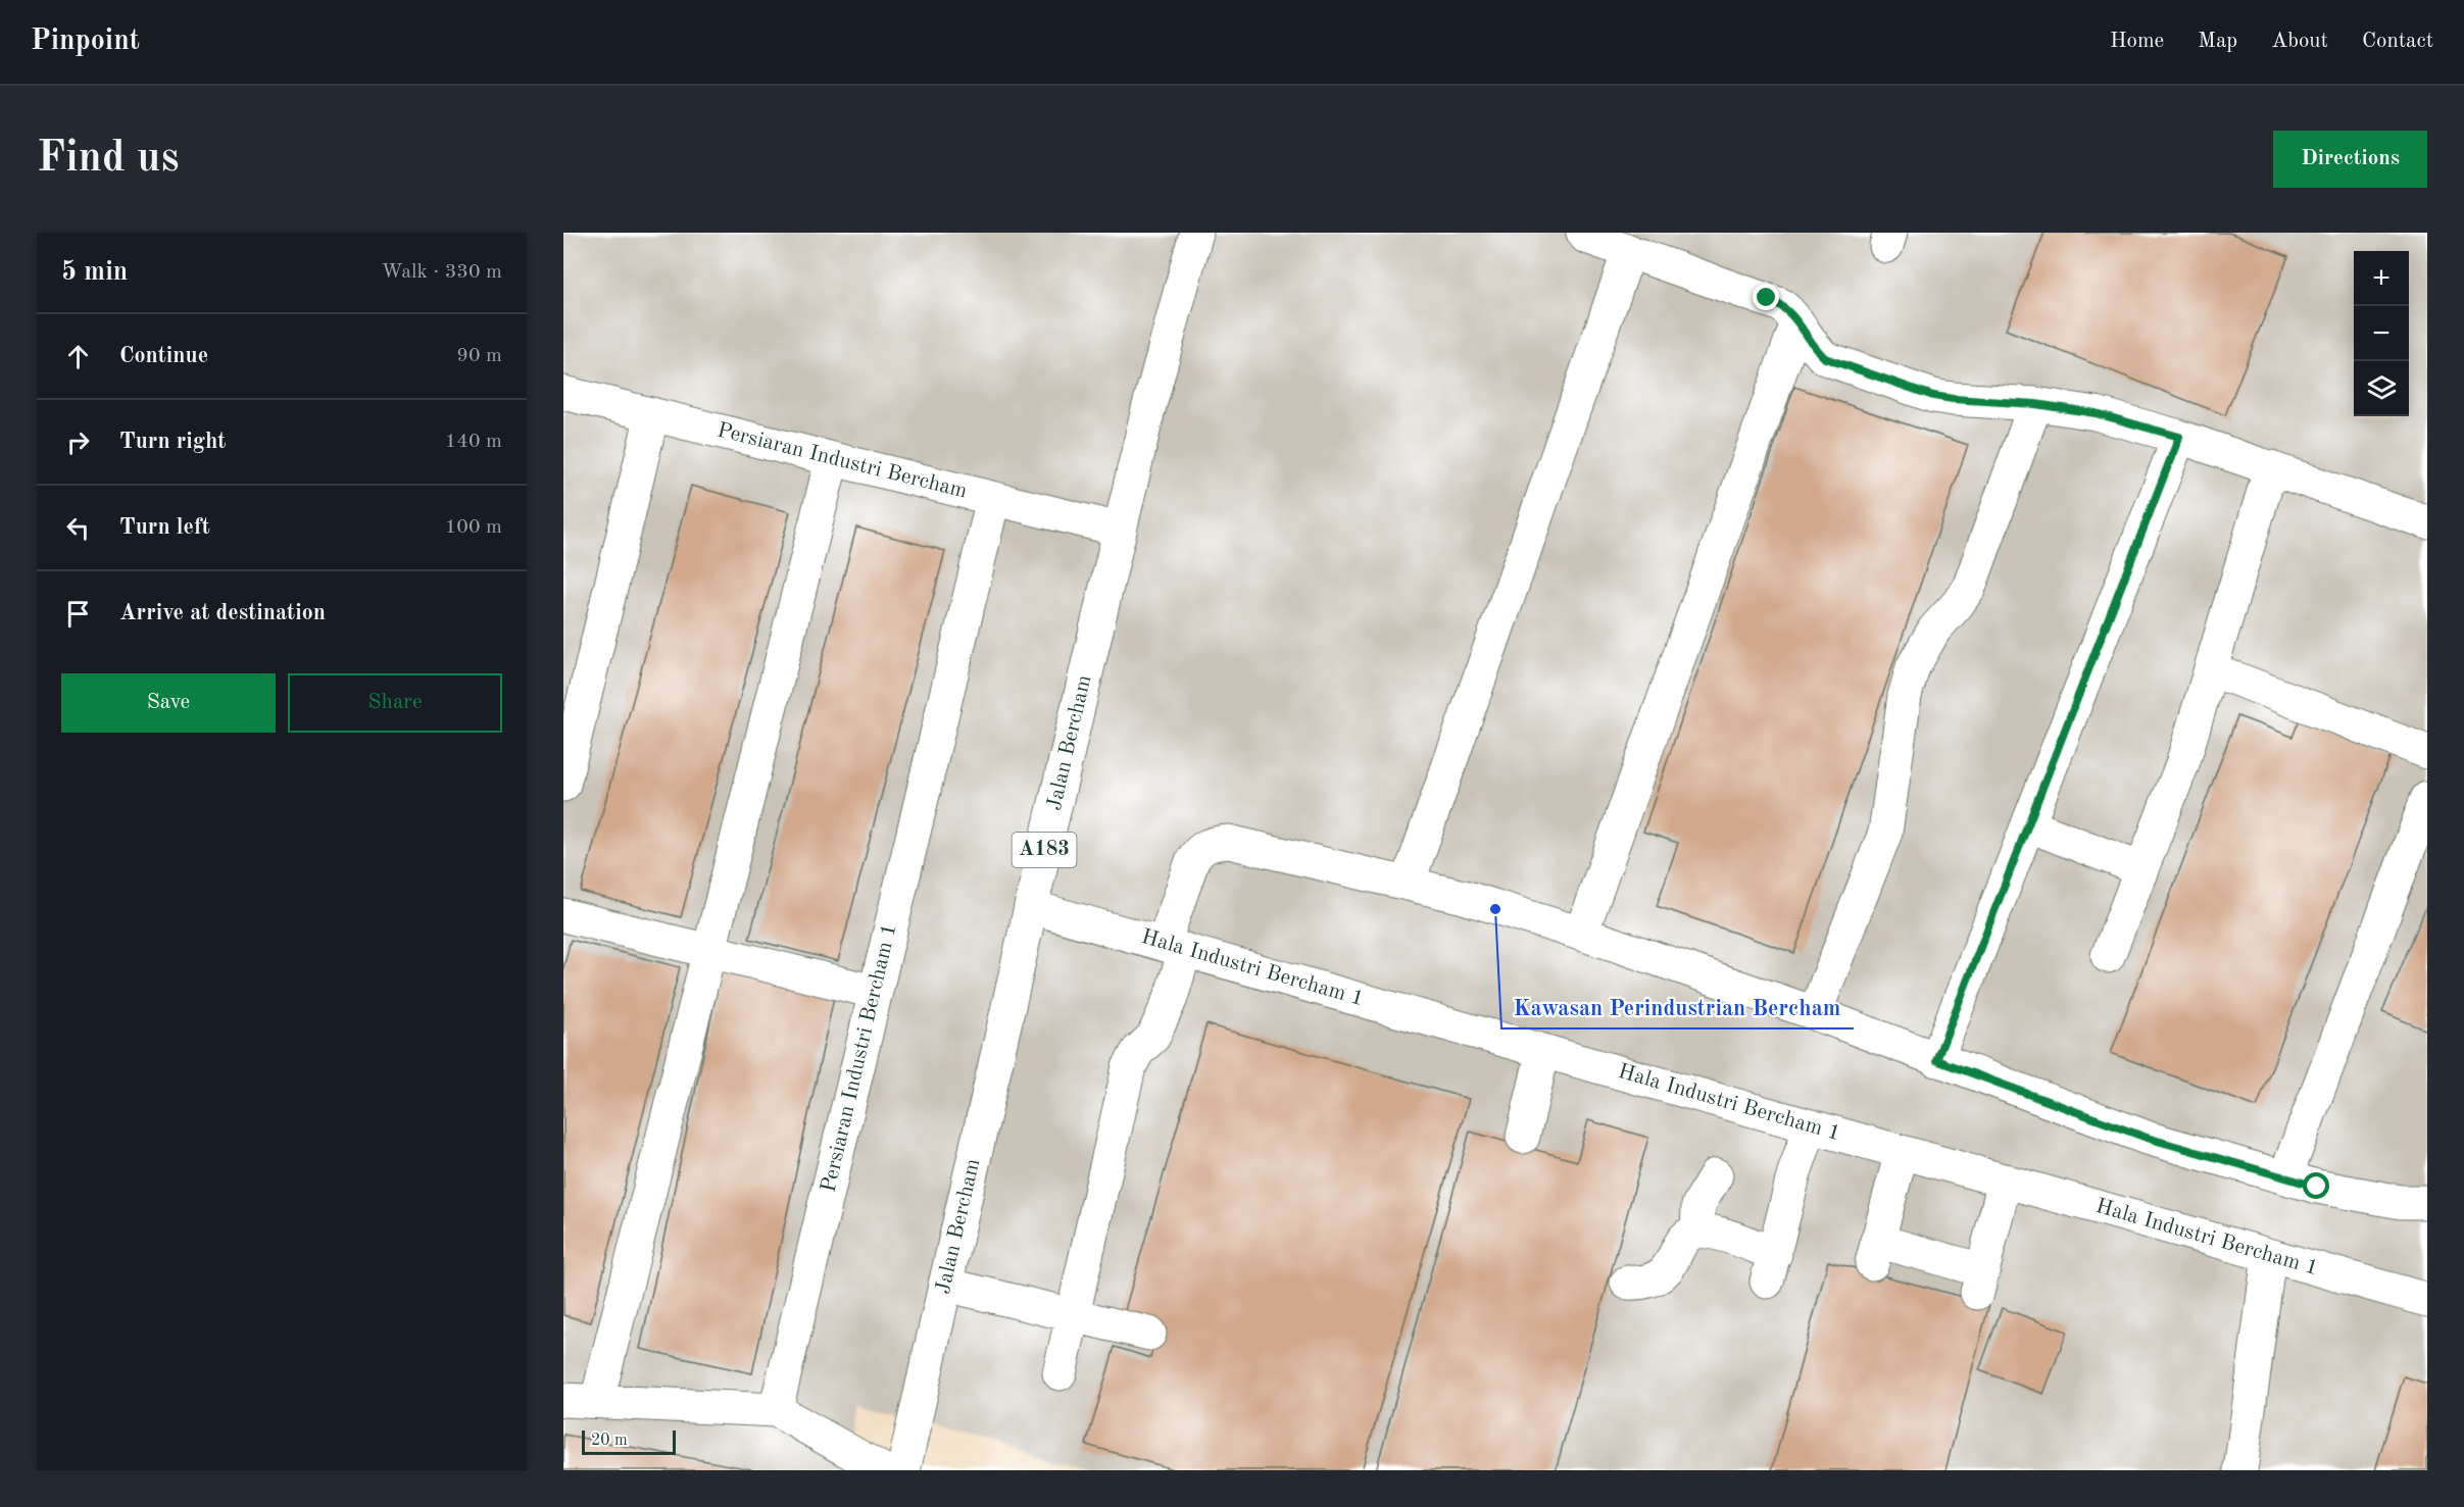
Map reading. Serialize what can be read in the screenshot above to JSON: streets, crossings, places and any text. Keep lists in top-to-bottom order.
{
  "streets": {
    "street": [
      "Persiaran Industri Bercham",
      "Jalan Bercham",
      "A183",
      "Hala Industri Bercham 1",
      "Persiaran Industri Bercham 1"
    ]
  },
  "crossings": [
    ["Persiaran Industri Bercham", "Jalan Bercham"],
    ["Persiaran Industri Bercham", "Persiaran Industri Bercham 1"],
    ["Jalan Bercham", "Hala Industri Bercham 1"]
  ],
  "places": ["Kawasan Perindustrian Bercham"],
  "scale_bar": "20 m",
  "page": {
    "header": "Pinpoint",
    "nav": [
      "Home",
      "Map",
      "About",
      "Contact"
    ],
    "buttons": [
      "Directions",
      ["Save", "Share"]
    ],
    "title": "Find us",
    "heading": ["5 min", "Walk · 330 m"],
    "map_buttons": ["+", "−"],
    "list": [
      ["Continue", "90 m"],
      ["Turn right", "140 m"],
      ["Turn left", "100 m"],
      "Arrive at destination"
    ],
    "scale": "20 m"
  }
}
